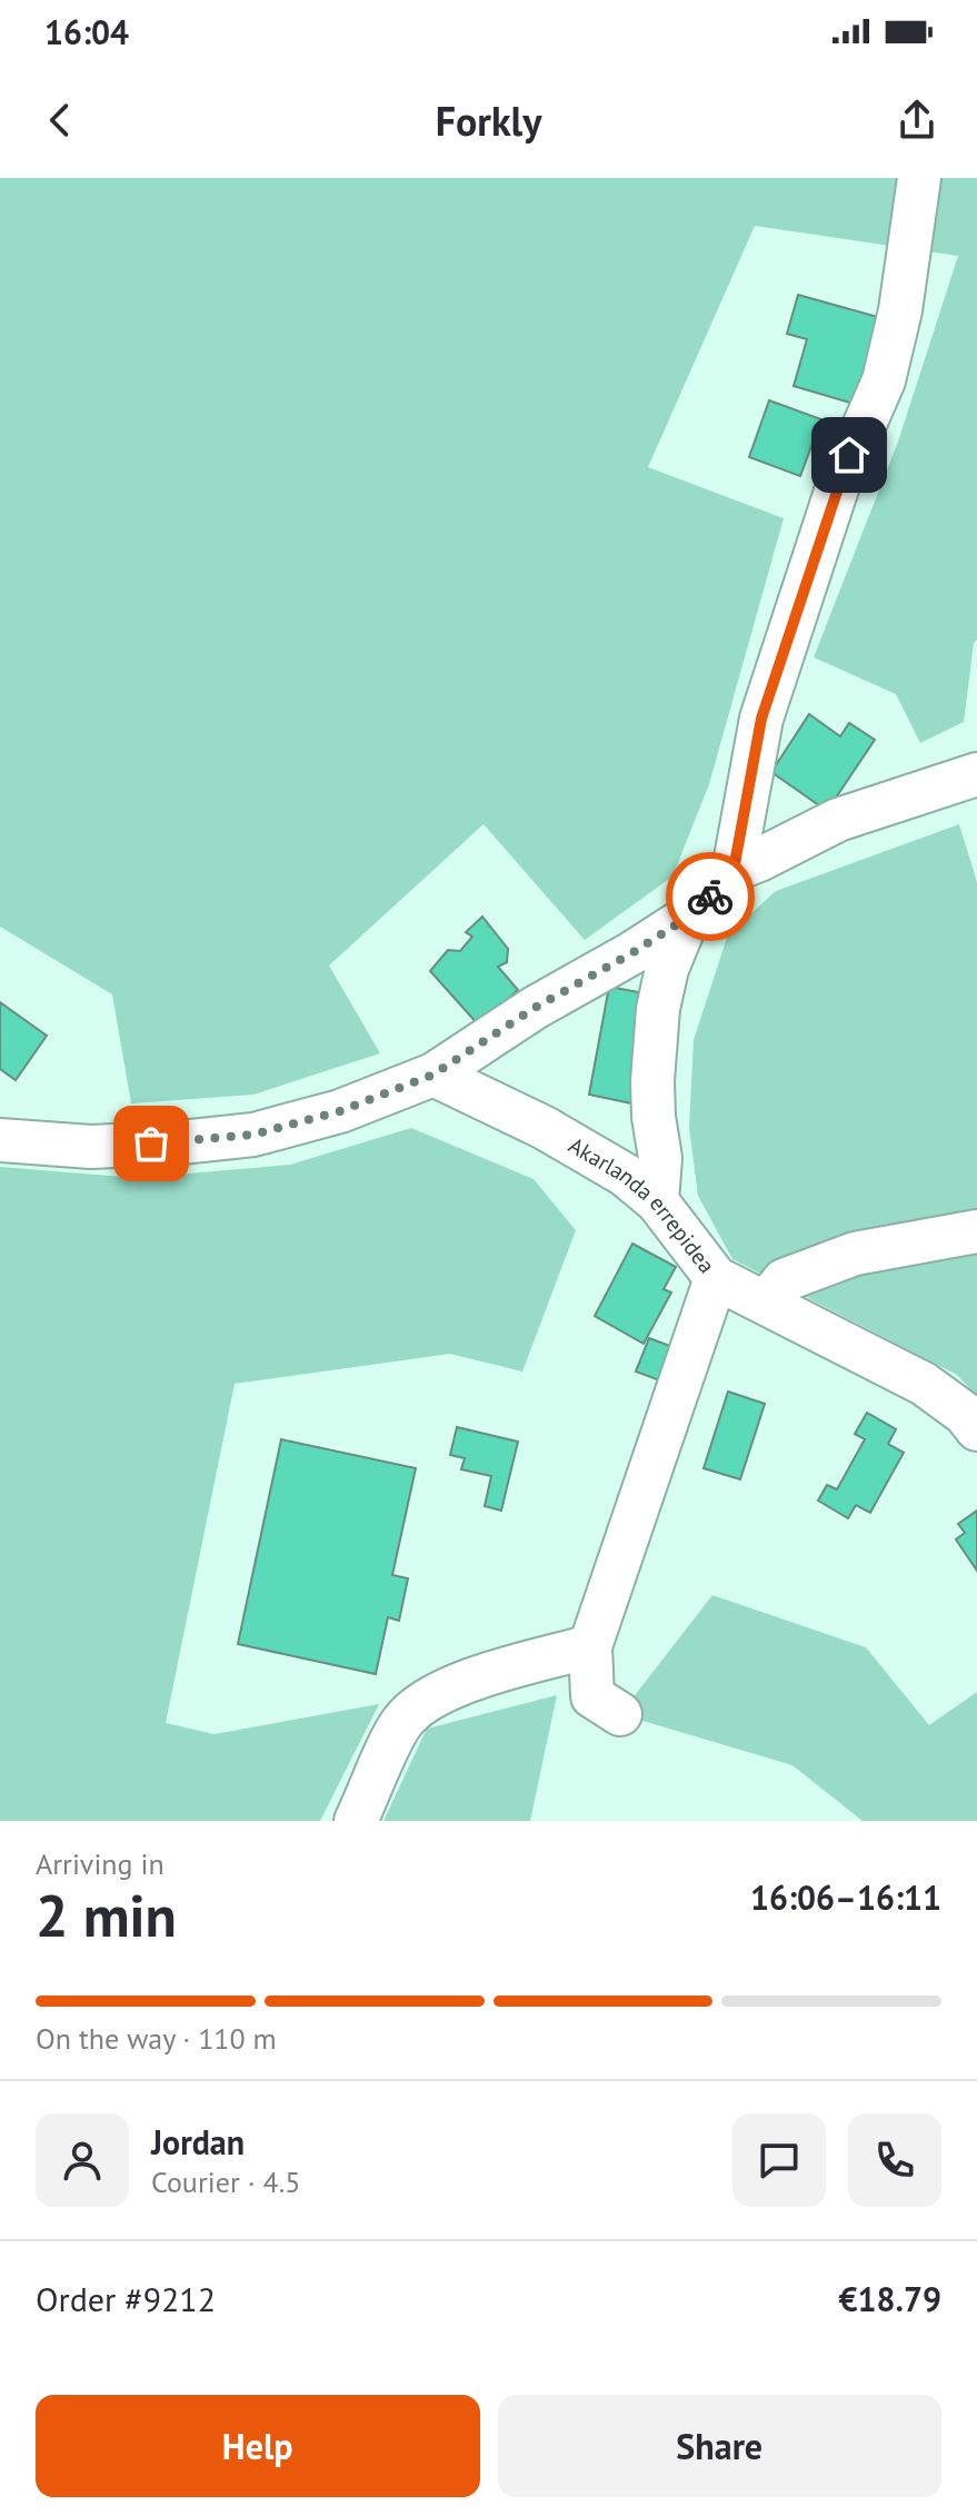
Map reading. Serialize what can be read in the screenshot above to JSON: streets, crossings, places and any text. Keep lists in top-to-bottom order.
{
  "streets": {
    "street": ["Akarlanda errepidea"]
  },
  "page": {
    "status": "16:04",
    "header": "Forkly",
    "heading": ["2 min", "Arriving in", "16:06–16:11"],
    "panel": [
      "Jordan",
      "Courier · 4.5",
      "Order #9212",
      "€18.79"
    ],
    "bar": "On the way · 110 m",
    "buttons": ["Help", "Share"]
  }
}
